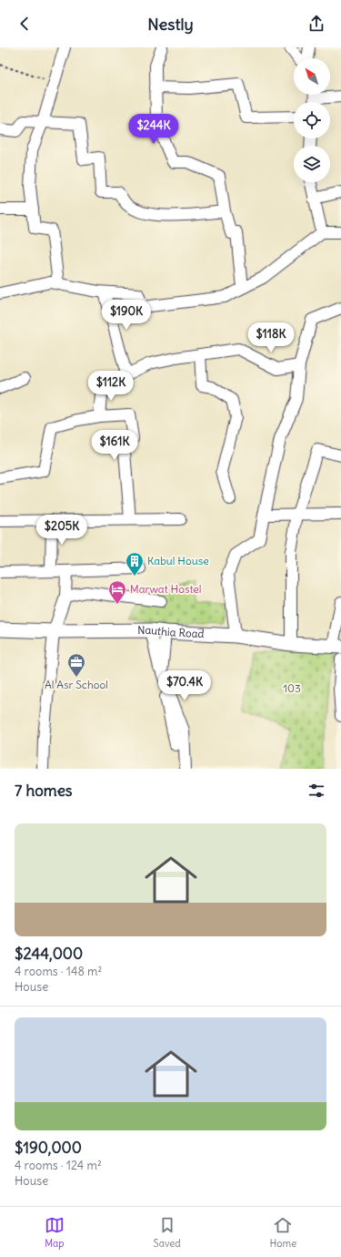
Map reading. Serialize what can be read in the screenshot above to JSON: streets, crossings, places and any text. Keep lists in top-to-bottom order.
{
  "streets": {
    "main road": ["Nauthia Road"]
  },
  "parks": ["103"],
  "places": {
    "building": ["Kabul House"],
    "hotel": ["Marwat Hostel"],
    "office": ["Al Asr School"]
  },
  "north": "top left",
  "page": {
    "header": "Nestly",
    "price": [
      "$244K",
      "$190K",
      "$118K",
      "$112K",
      "$161K",
      "$205K",
      "$70.4K"
    ],
    "heading": "7 homes",
    "list": [
      {
        "name": "$244,000",
        "note": "4 rooms · 148 m² · House"
      },
      {
        "name": "$190,000",
        "note": "4 rooms · 124 m² · House"
      }
    ],
    "tabs": ["Map", "Saved", "Home"]
  }
}
